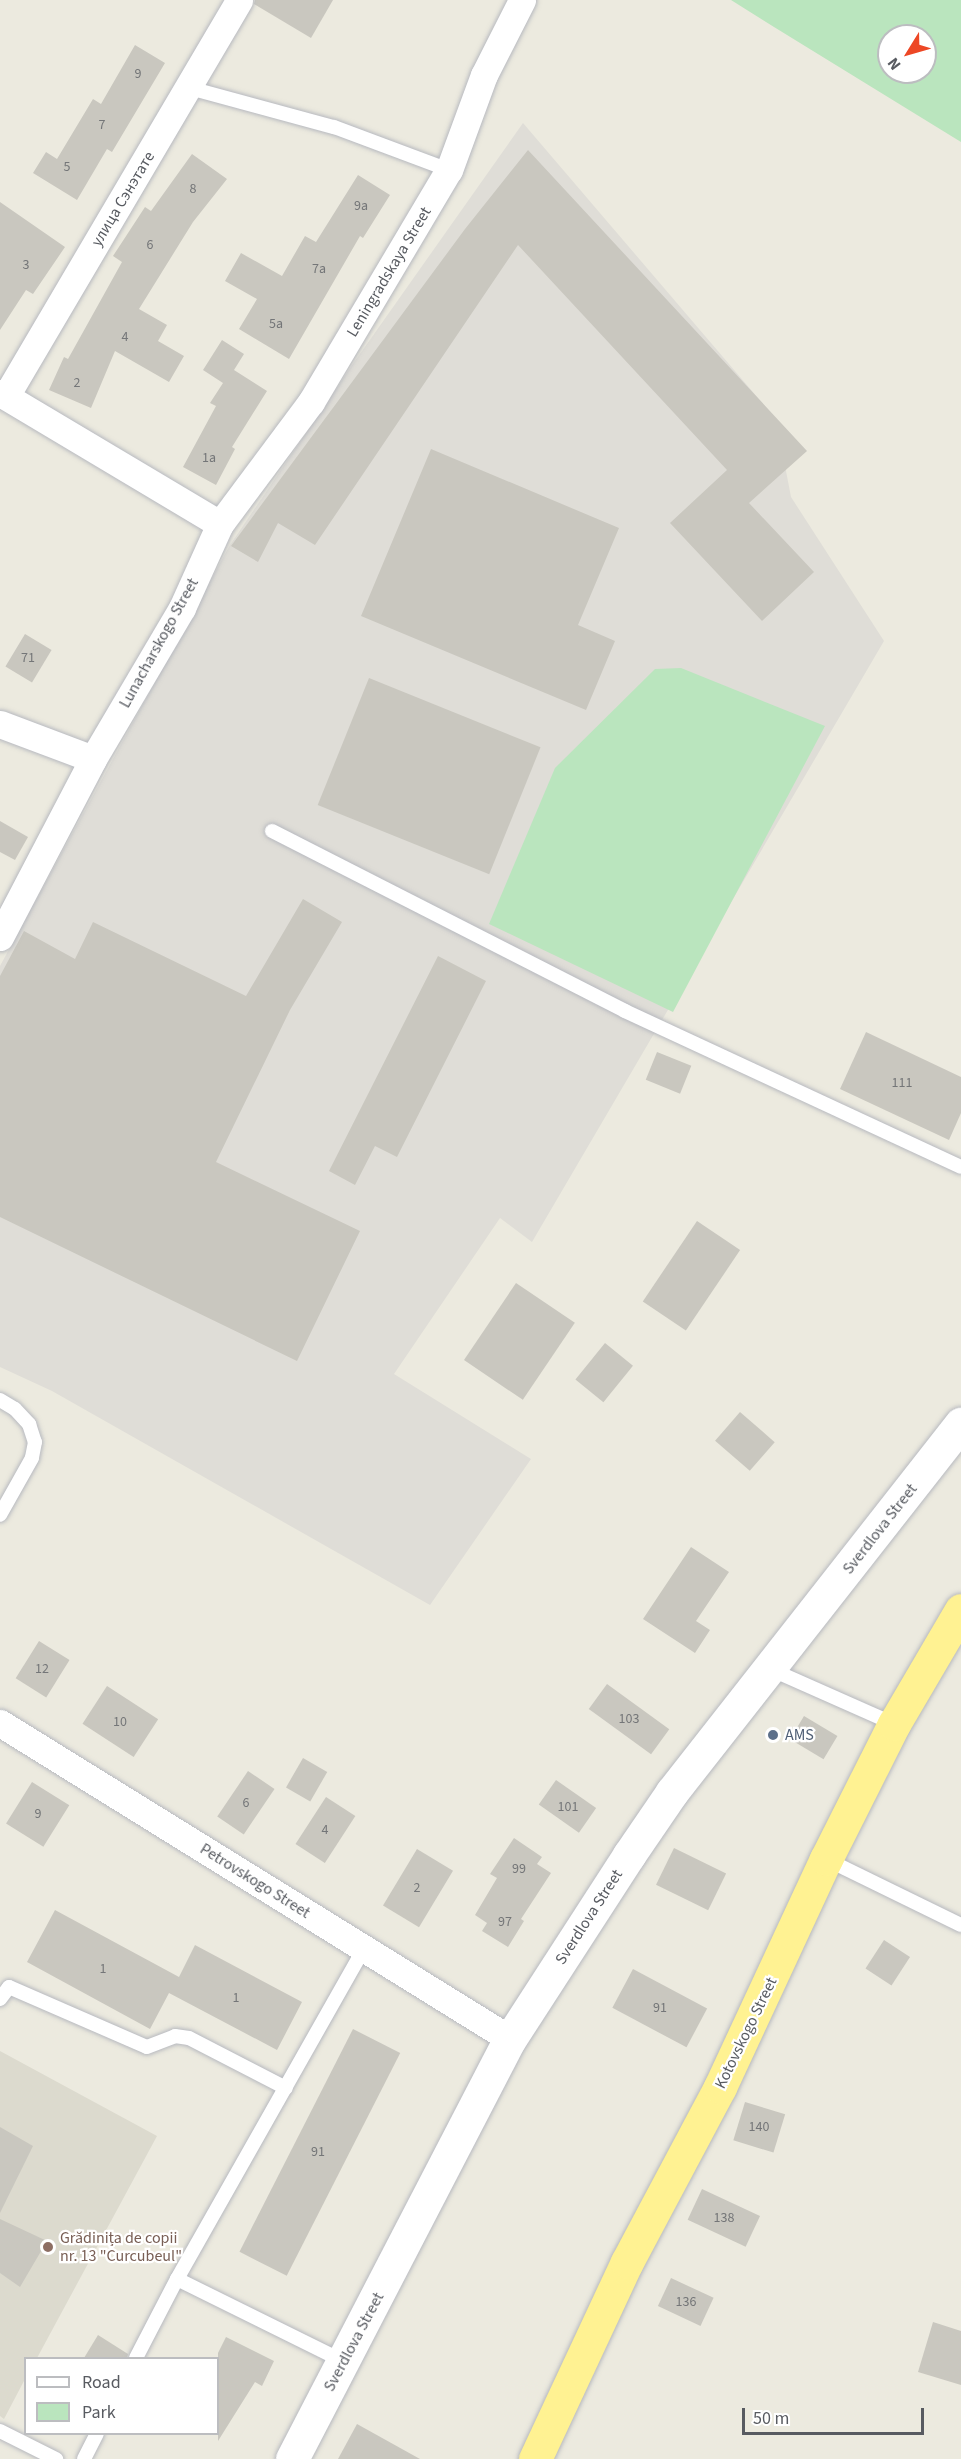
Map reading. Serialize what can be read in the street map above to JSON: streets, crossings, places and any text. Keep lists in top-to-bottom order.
{
  "streets": {
    "highway": ["Kotovskogo Street"],
    "street": [
      "улица Сэнэтате",
      "Leningradskaya Street",
      "Lunacharskogo Street",
      "Sverdlova Street",
      "Petrovskogo Street"
    ]
  },
  "crossings": [
    ["Leningradskaya Street", "Lunacharskogo Street"],
    ["Sverdlova Street", "Petrovskogo Street"]
  ],
  "places": ["AMS", "Grădinița de copii nr. 13 \"Curcubeul\""],
  "house_numbers": [
    "9",
    "7",
    "5",
    "8",
    "9а",
    "6",
    "3",
    "7а",
    "5а",
    "4",
    "2",
    "1а",
    "71",
    "111",
    "12",
    "103",
    "10",
    "6",
    "101",
    "9",
    "4",
    "99",
    "2",
    "97",
    "1",
    "1",
    "91",
    "140",
    "91",
    "138",
    "136"
  ],
  "legend": ["Road", "Park"],
  "scale_bar": "50 m",
  "north": "bottom left"
}
